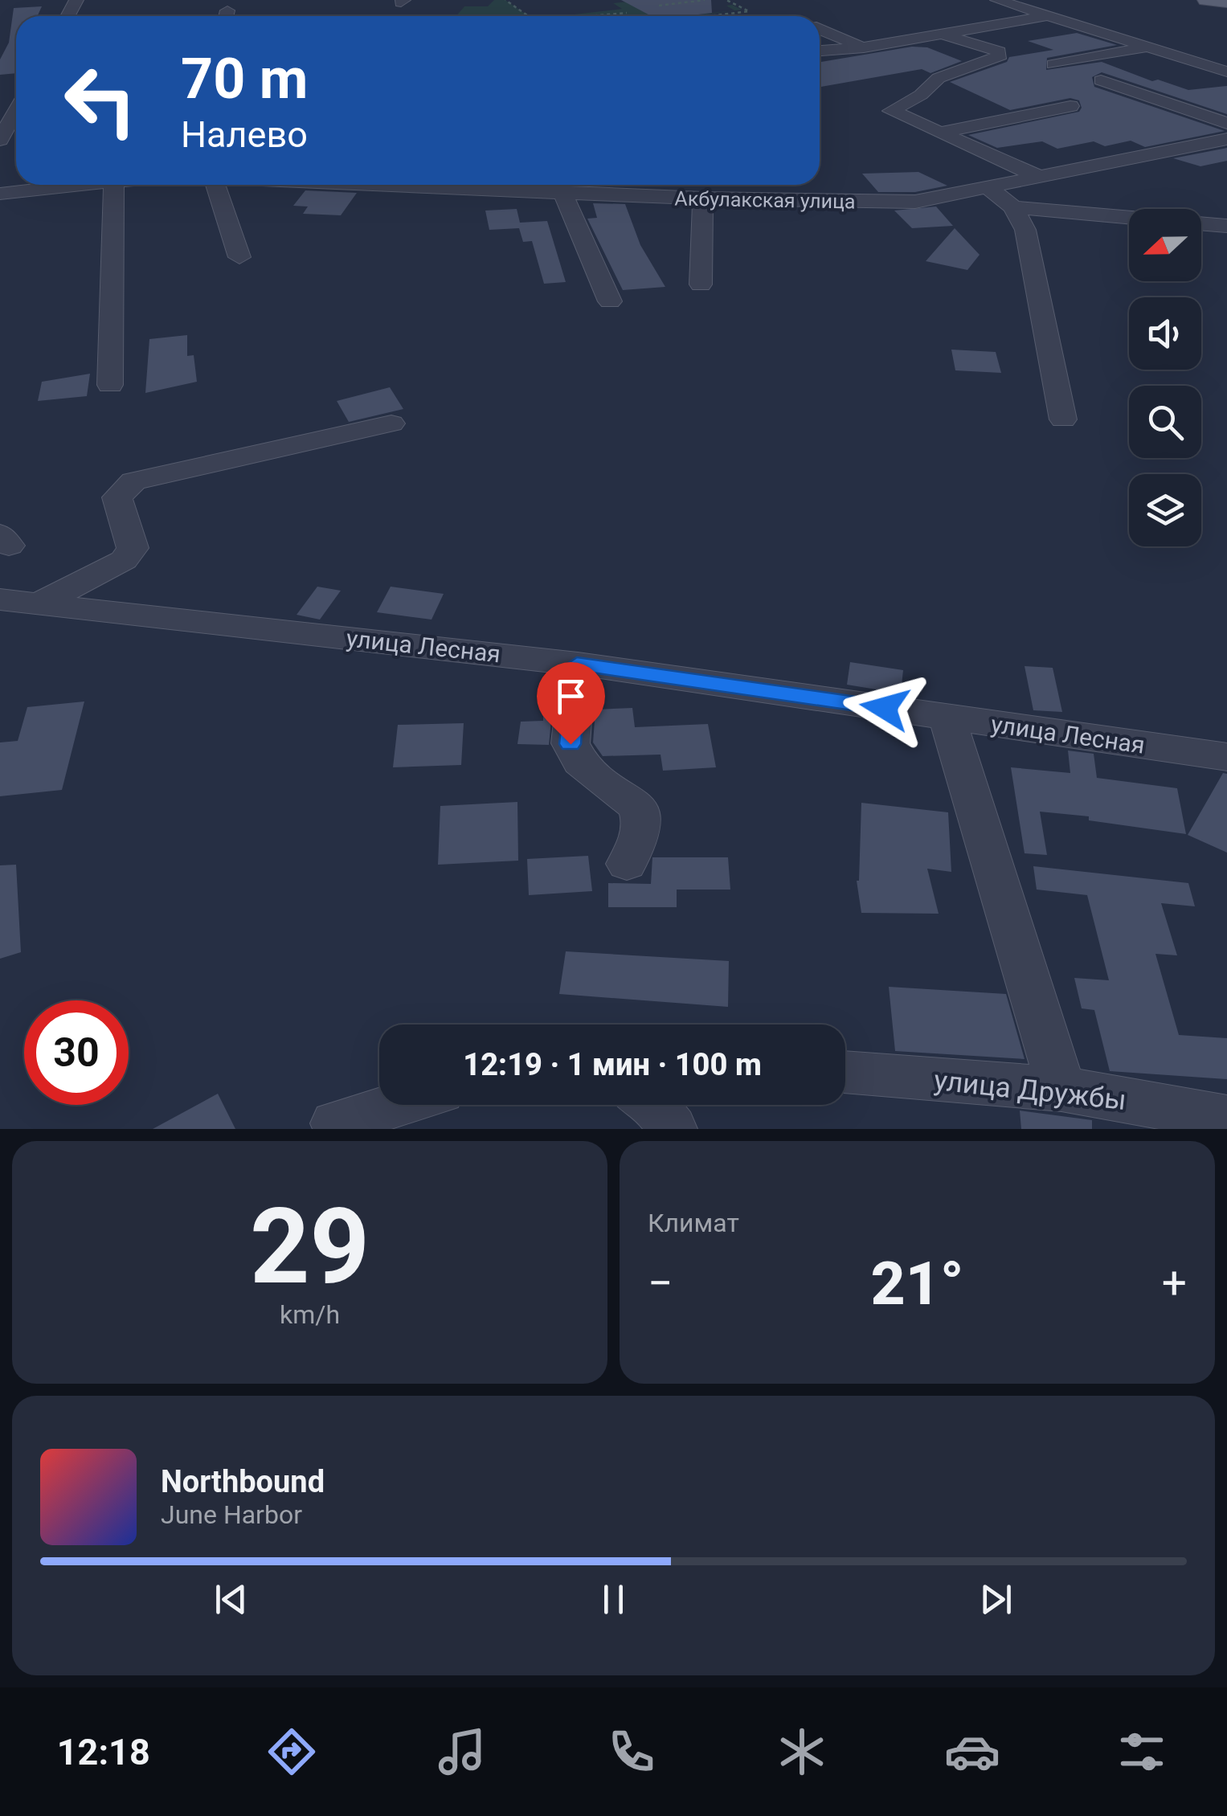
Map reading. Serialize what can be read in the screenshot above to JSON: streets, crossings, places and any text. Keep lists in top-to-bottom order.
{
  "streets": {
    "street": ["Акбулакская улица", "улица Лесная", "улица Дружбы"]
  },
  "north": "left",
  "page": {
    "turn": ["70 m", "Налево"],
    "limit": "30",
    "trip": "12:19 · 1 мин · 100 m",
    "tile": [
      ["29", "km/h"],
      "Климат"
    ],
    "heat": ["−", "21°", "+"],
    "song": ["Northbound", "June Harbor"],
    "tabs": "12:18"
  }
}
